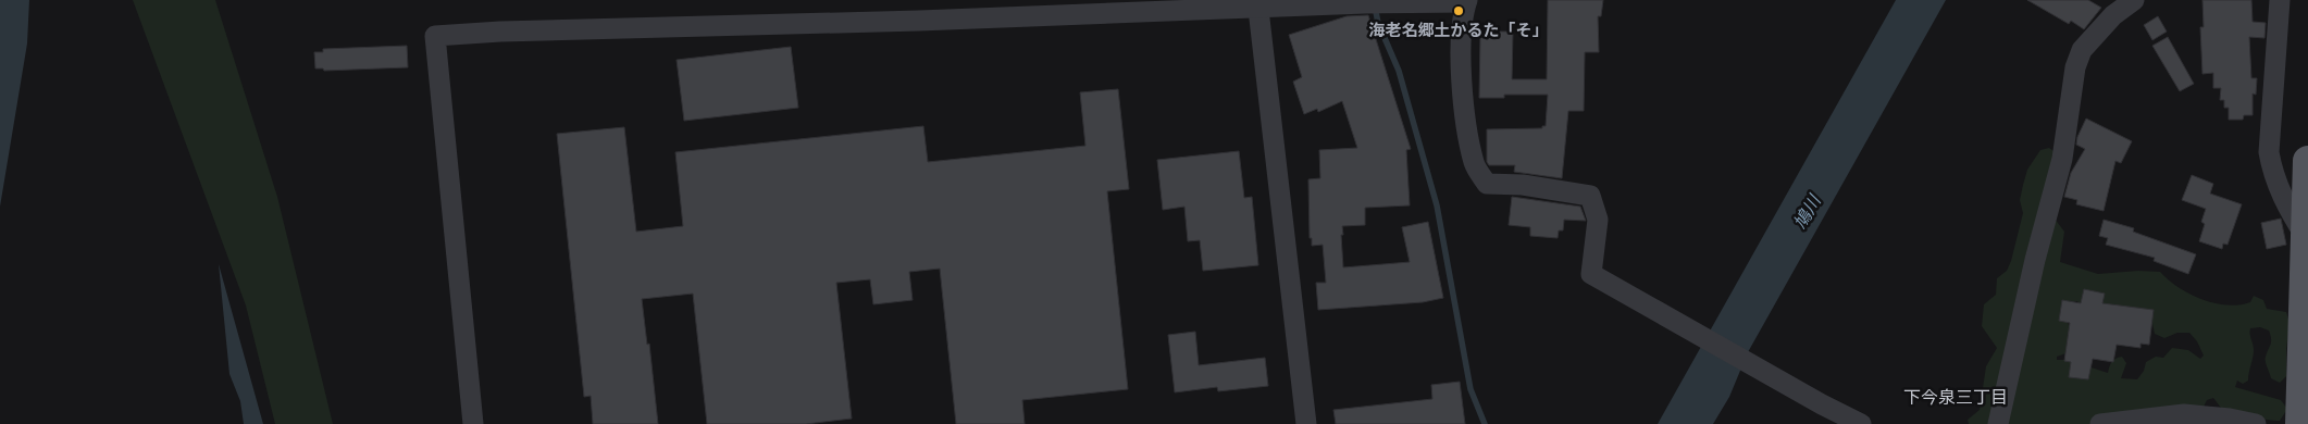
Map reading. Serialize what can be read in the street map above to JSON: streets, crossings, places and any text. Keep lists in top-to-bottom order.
{
  "districts": ["下今泉三丁目"],
  "water": ["鳩川"],
  "places": ["海老名郷土かるた「そ」"]
}
